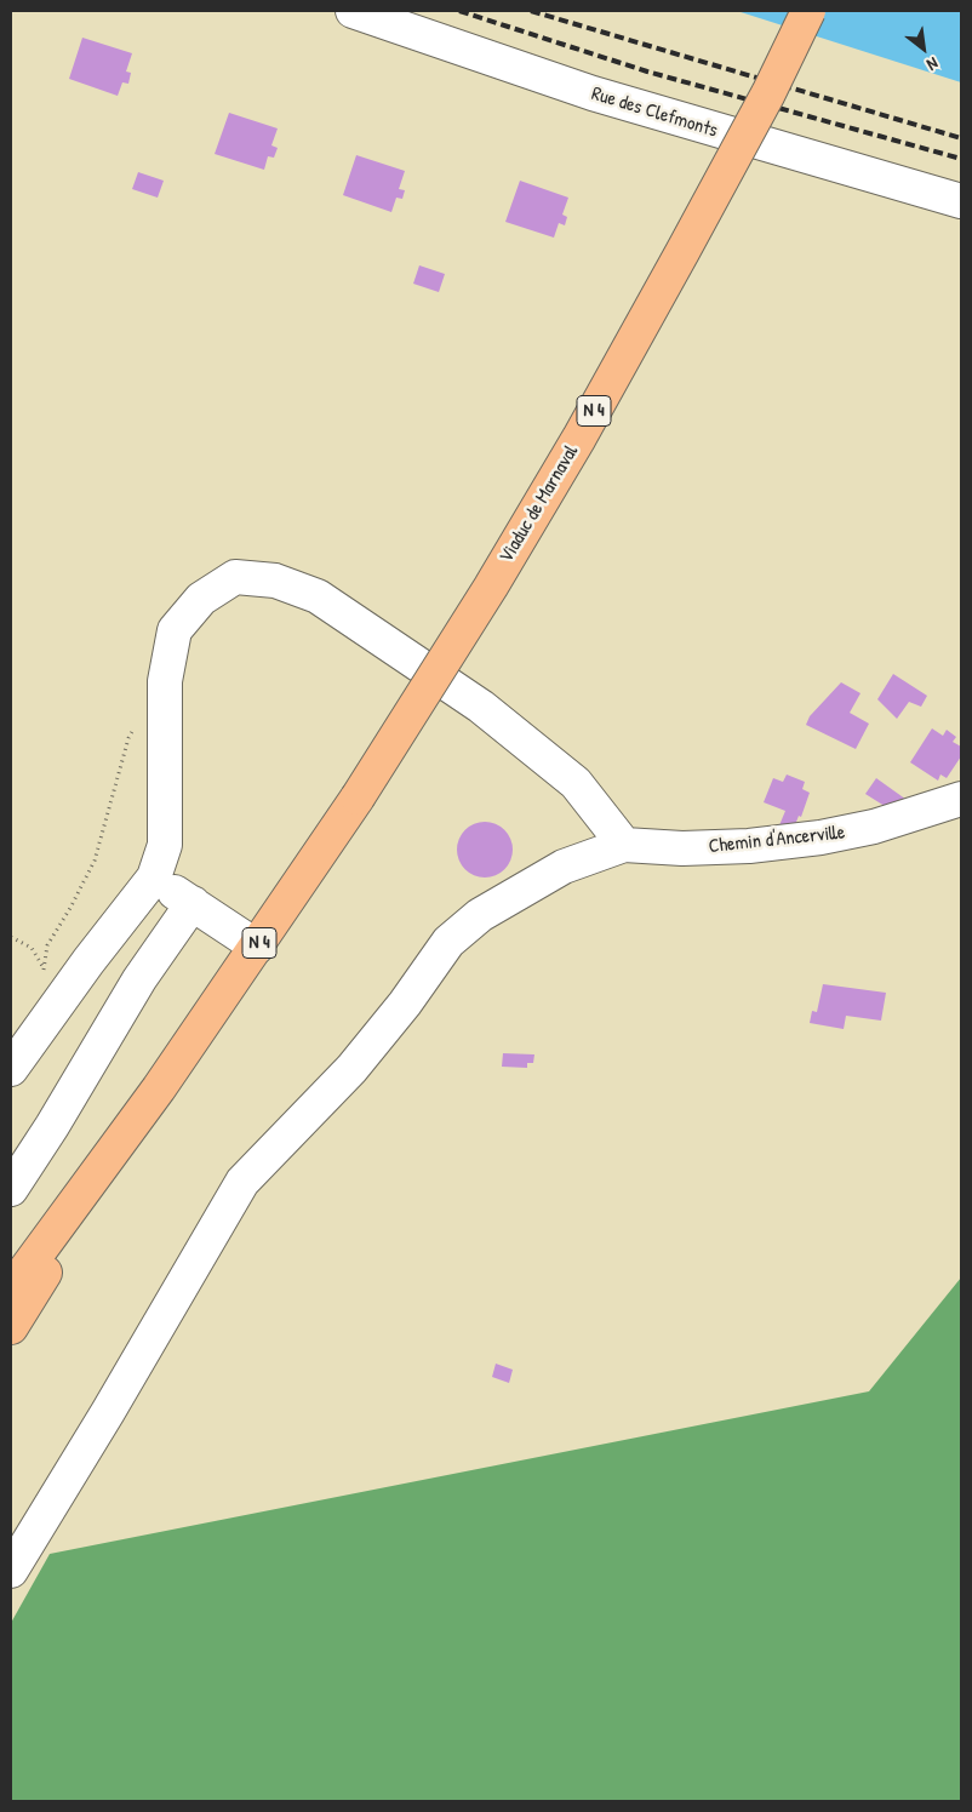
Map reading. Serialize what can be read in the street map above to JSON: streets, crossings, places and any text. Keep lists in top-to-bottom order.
{
  "streets": {
    "highway": ["N 4", "Viaduc de Marnaval"],
    "street": ["Rue des Clefmonts", "Chemin d'Ancerville"]
  },
  "crossings": [
    ["N 4", "Viaduc de Marnaval"]
  ],
  "north": "bottom right"
}
